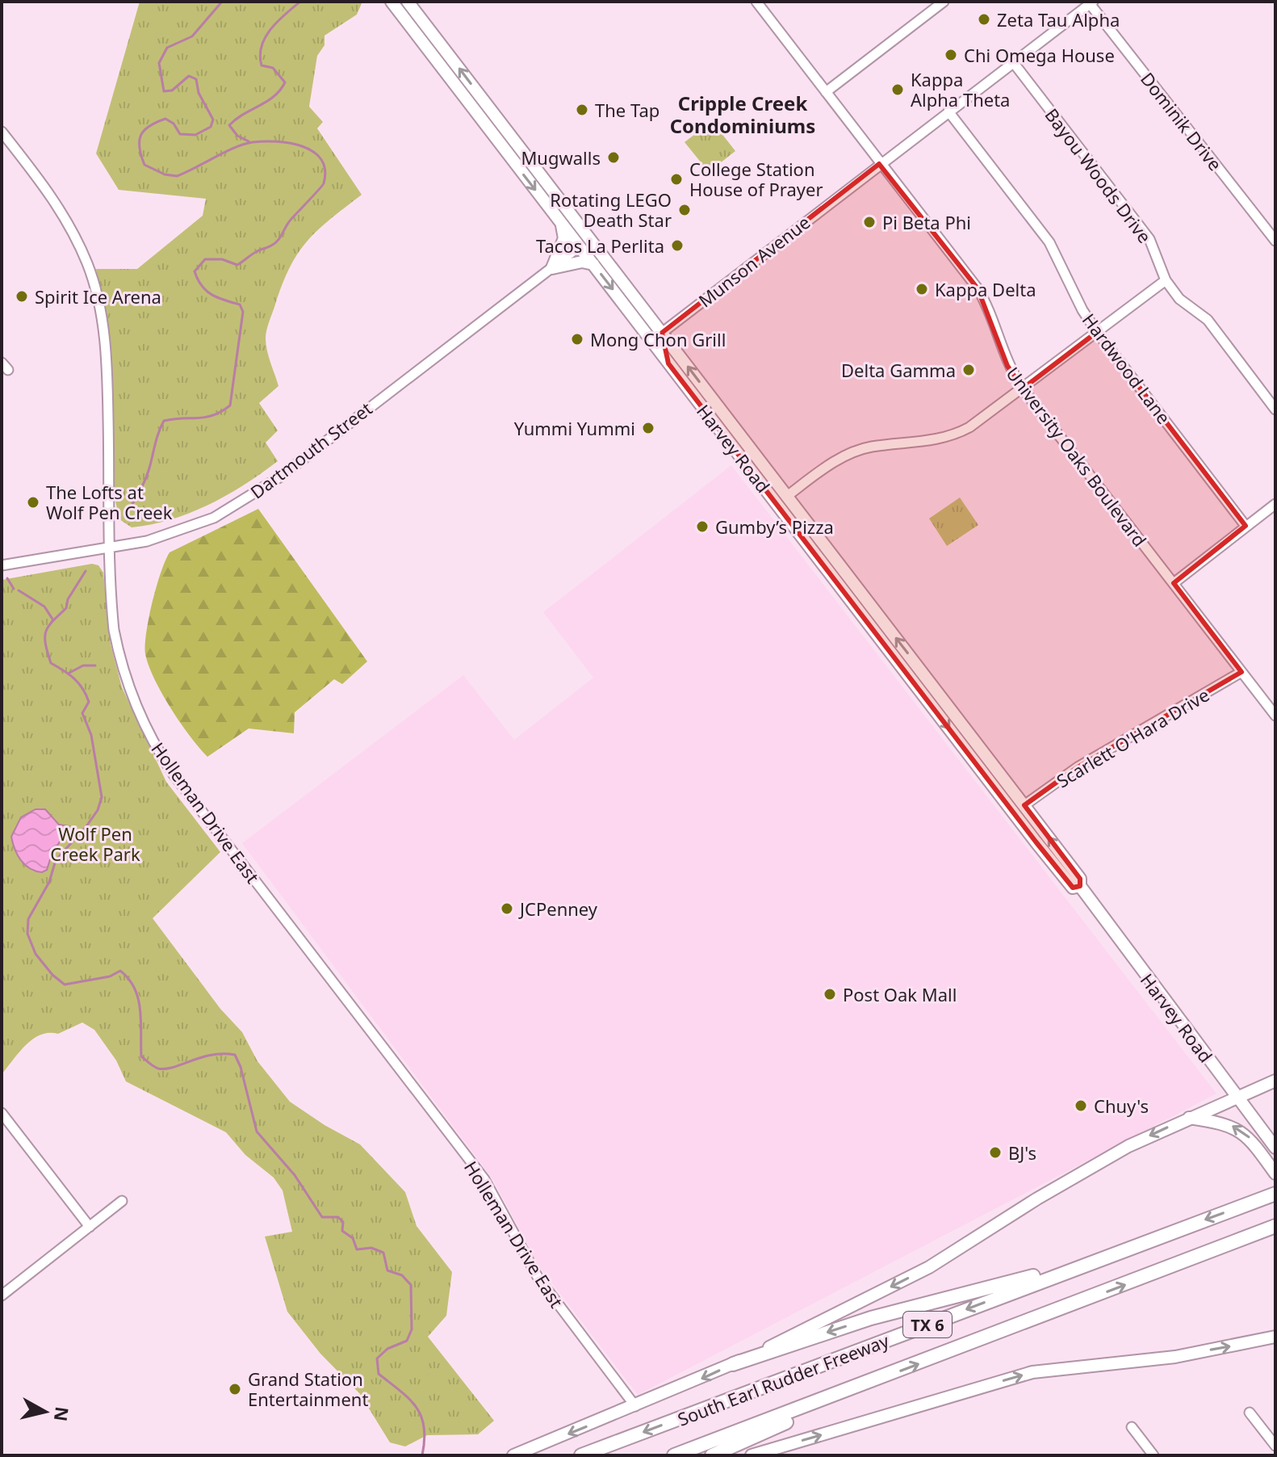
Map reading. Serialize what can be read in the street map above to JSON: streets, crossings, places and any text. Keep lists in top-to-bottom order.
{
  "streets": {
    "highway": ["TX 6", "South Earl Rudder Freeway"],
    "main road": ["Harvey Road"],
    "street": [
      "Dominik Drive",
      "Bayou Woods Drive",
      "Munson Avenue",
      "Hardwood Lane",
      "Dartmouth Street",
      "University Oaks Boulevard",
      "Scarlett O'Hara Drive",
      "Holleman Drive East"
    ]
  },
  "crossings": [
    ["Dominik Drive", "Munson Avenue"],
    ["Bayou Woods Drive", "Munson Avenue"],
    ["Munson Avenue", "Hardwood Lane"],
    ["Munson Avenue", "Harvey Road"],
    ["Munson Avenue", "University Oaks Boulevard"],
    ["Harvey Road", "Dartmouth Street"],
    ["Harvey Road", "Scarlett O'Hara Drive"],
    ["Dartmouth Street", "Holleman Drive East"],
    ["University Oaks Boulevard", "Scarlett O'Hara Drive"]
  ],
  "districts": ["Cripple Creek Condominiums"],
  "parks": ["Wolf Pen Creek Park"],
  "places": [
    "Zeta Tau Alpha",
    "Chi Omega House",
    "Kappa Alpha Theta",
    "The Tap",
    "Mugwalls",
    "College Station House of Prayer",
    "Rotating LEGO Death Star",
    "Pi Beta Phi",
    "Tacos La Perlita",
    "Kappa Delta",
    "Spirit Ice Arena",
    "Mong Chon Grill",
    "Delta Gamma",
    "Yummi Yummi",
    "The Lofts at Wolf Pen Creek",
    "Gumby’s Pizza",
    "JCPenney",
    "Post Oak Mall",
    "Chuy's",
    "BJ's",
    "Grand Station Entertainment"
  ],
  "north": "right"
}
